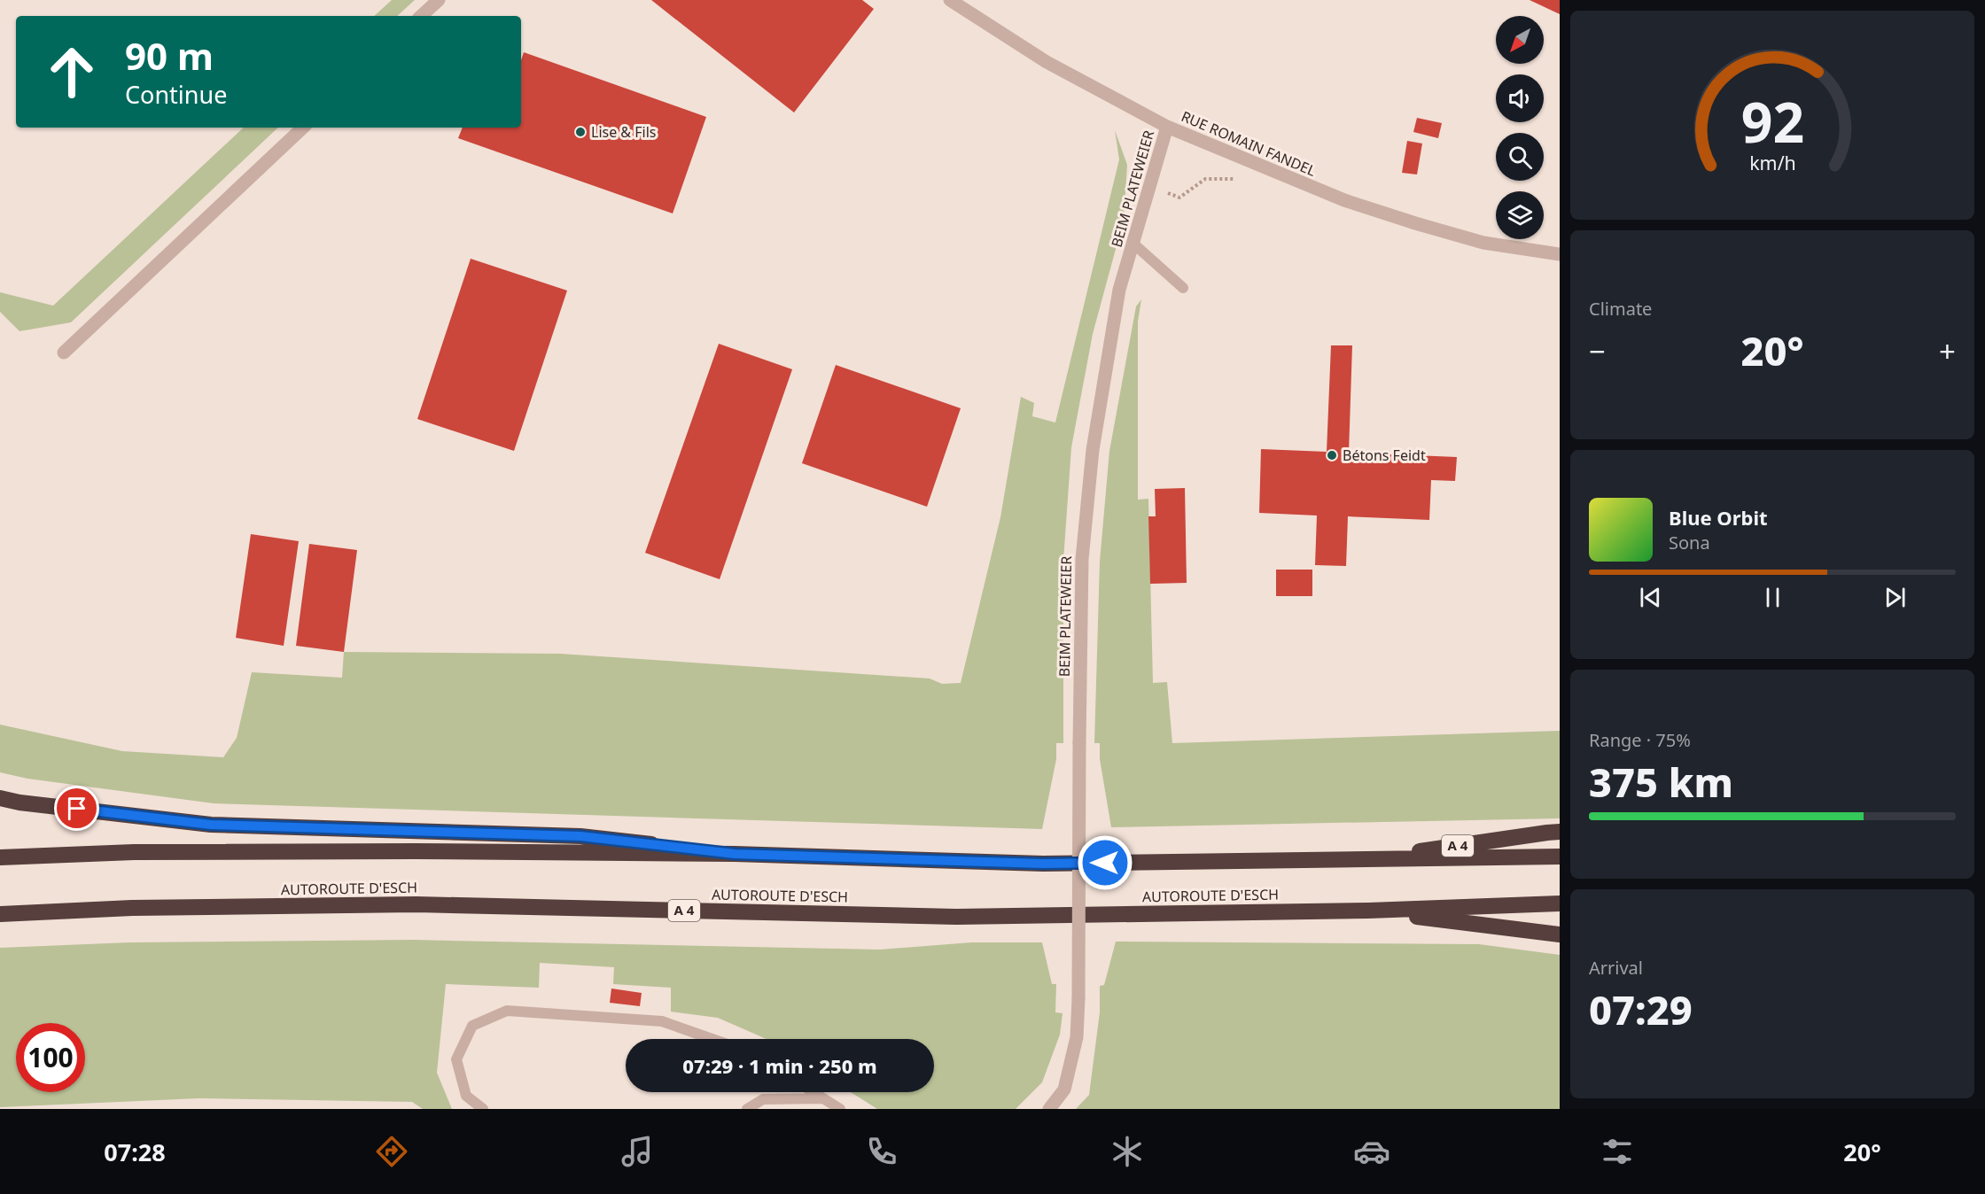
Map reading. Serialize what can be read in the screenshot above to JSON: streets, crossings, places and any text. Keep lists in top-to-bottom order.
{
  "streets": {
    "highway": ["A 4", "AUTOROUTE D'ESCH"],
    "street": ["RUE ROMAIN FANDEL", "BEIM PLATEWEIER"]
  },
  "crossings": [
    ["RUE ROMAIN FANDEL", "BEIM PLATEWEIER"],
    ["A 4", "AUTOROUTE D'ESCH"]
  ],
  "places": ["Lise & Fils", "Bétons Feidt"],
  "north": "bottom left",
  "page": {
    "turn": ["90 m", "Continue"],
    "tile": [
      "Climate",
      ["Range · 75%", "375 km"],
      ["Arrival", "07:29"]
    ],
    "heat": ["−", "20°", "+"],
    "song": ["Blue Orbit", "Sona"],
    "limit": "100",
    "trip": "07:29 · 1 min · 250 m",
    "tabs": ["07:28", "20°"],
    "gauge": ["92", "km/h"]
  }
}
